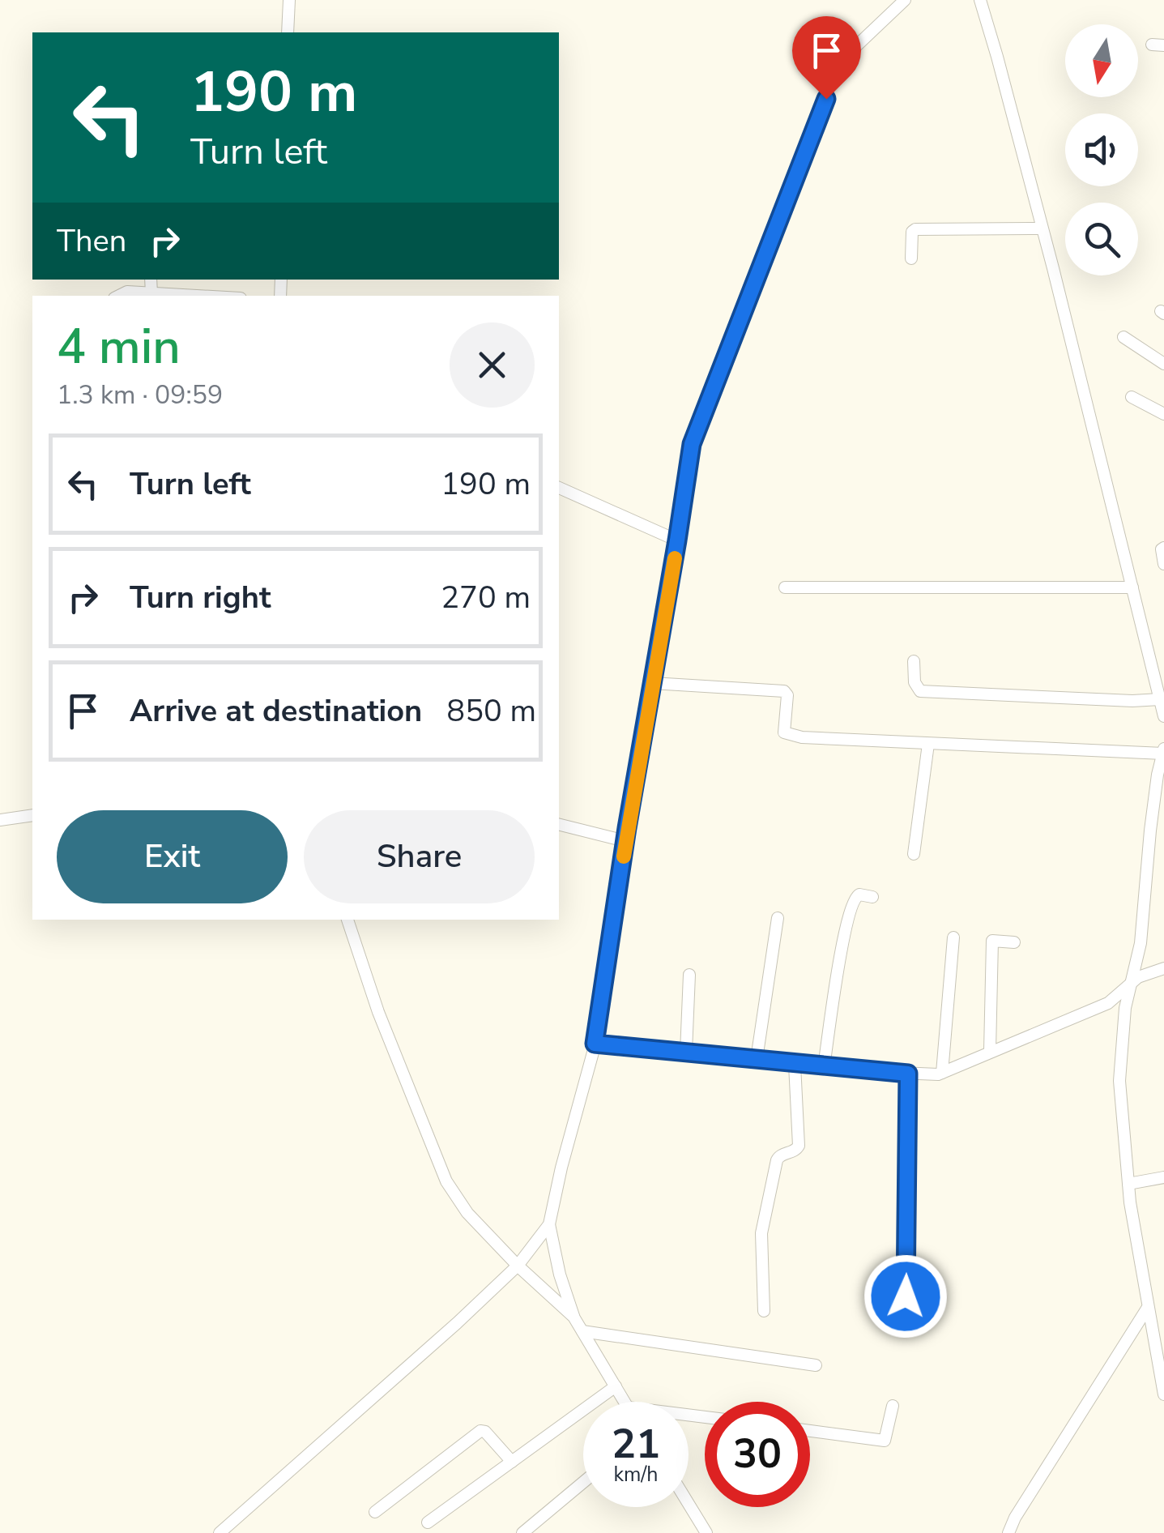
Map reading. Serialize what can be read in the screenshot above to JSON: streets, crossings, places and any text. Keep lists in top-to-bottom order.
{
  "north": "bottom",
  "page": {
    "turn": ["190 m", "Turn left"],
    "then": "Then",
    "heading": ["4 min", "1.3 km · 09:59"],
    "list": [
      {
        "name": "Turn left",
        "value": "190 m"
      },
      {
        "name": "Turn right",
        "value": "270 m"
      },
      {
        "name": "Arrive at destination",
        "value": "850 m"
      }
    ],
    "buttons": ["Exit", "Share"],
    "speed": "21 km/h",
    "limit": "30"
  }
}
